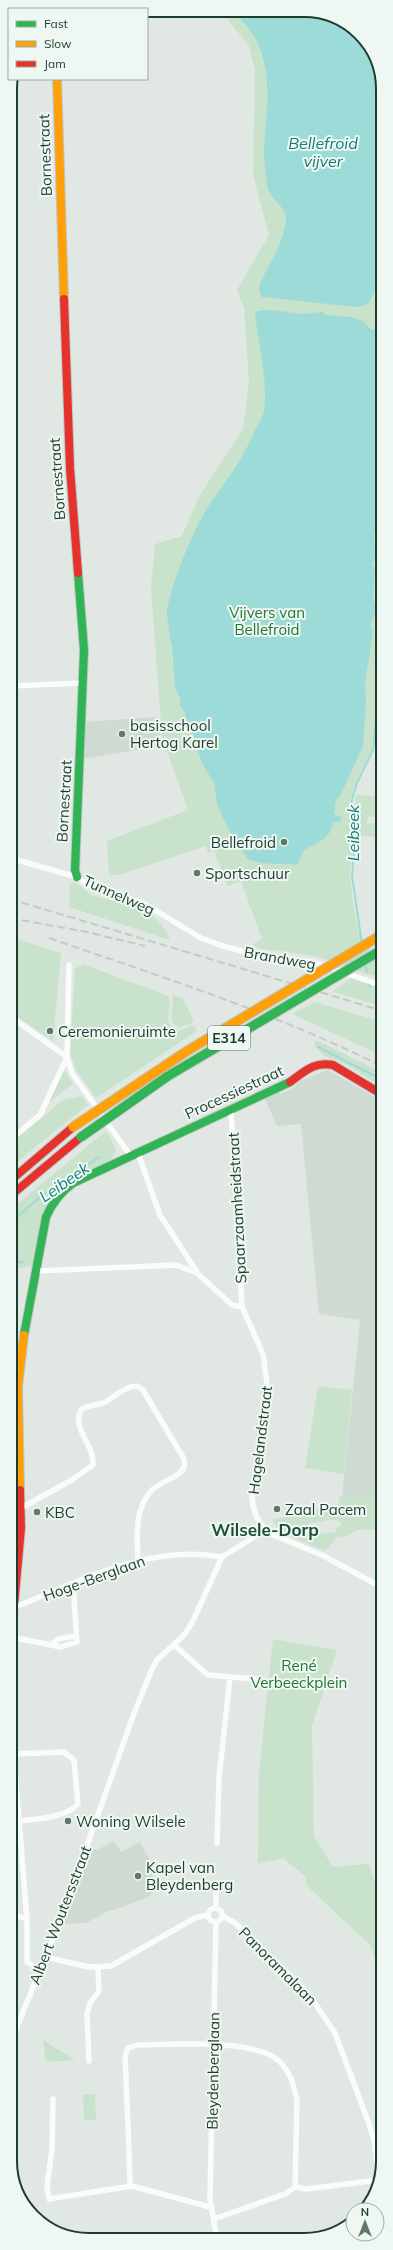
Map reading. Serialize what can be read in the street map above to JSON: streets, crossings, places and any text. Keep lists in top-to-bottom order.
{
  "streets": {
    "main road": ["Bornestraat", "E314", "Processiestraat"],
    "street": [
      "Tunnelweg",
      "Brandweg",
      "Spaarzaamheidstraat",
      "Hagelandstraat",
      "Hoge-Berglaan",
      "Albert Woutersstraat",
      "Panoramalaan",
      "Bleydenberglaan"
    ]
  },
  "crossings": [
    ["Bornestraat", "Tunnelweg"],
    ["Tunnelweg", "Brandweg"],
    ["Processiestraat", "Spaarzaamheidstraat"],
    ["Spaarzaamheidstraat", "Hagelandstraat"],
    ["Hoge-Berglaan", "Albert Woutersstraat"],
    ["Panoramalaan", "Bleydenberglaan"]
  ],
  "districts": ["Wilsele-Dorp"],
  "water": ["Bellefroid vijver", "Leibeek"],
  "parks": ["Vijvers van Bellefroid", "René Verbeeckplein"],
  "places": [
    "basisschool Hertog Karel",
    "Bellefroid",
    "Sportschuur",
    "Ceremonieruimte",
    "Zaal Pacem",
    "KBC",
    "Woning Wilsele",
    "Kapel van Bleydenberg"
  ],
  "legend": ["Fast", "Slow", "Jam"],
  "north": "top"
}
